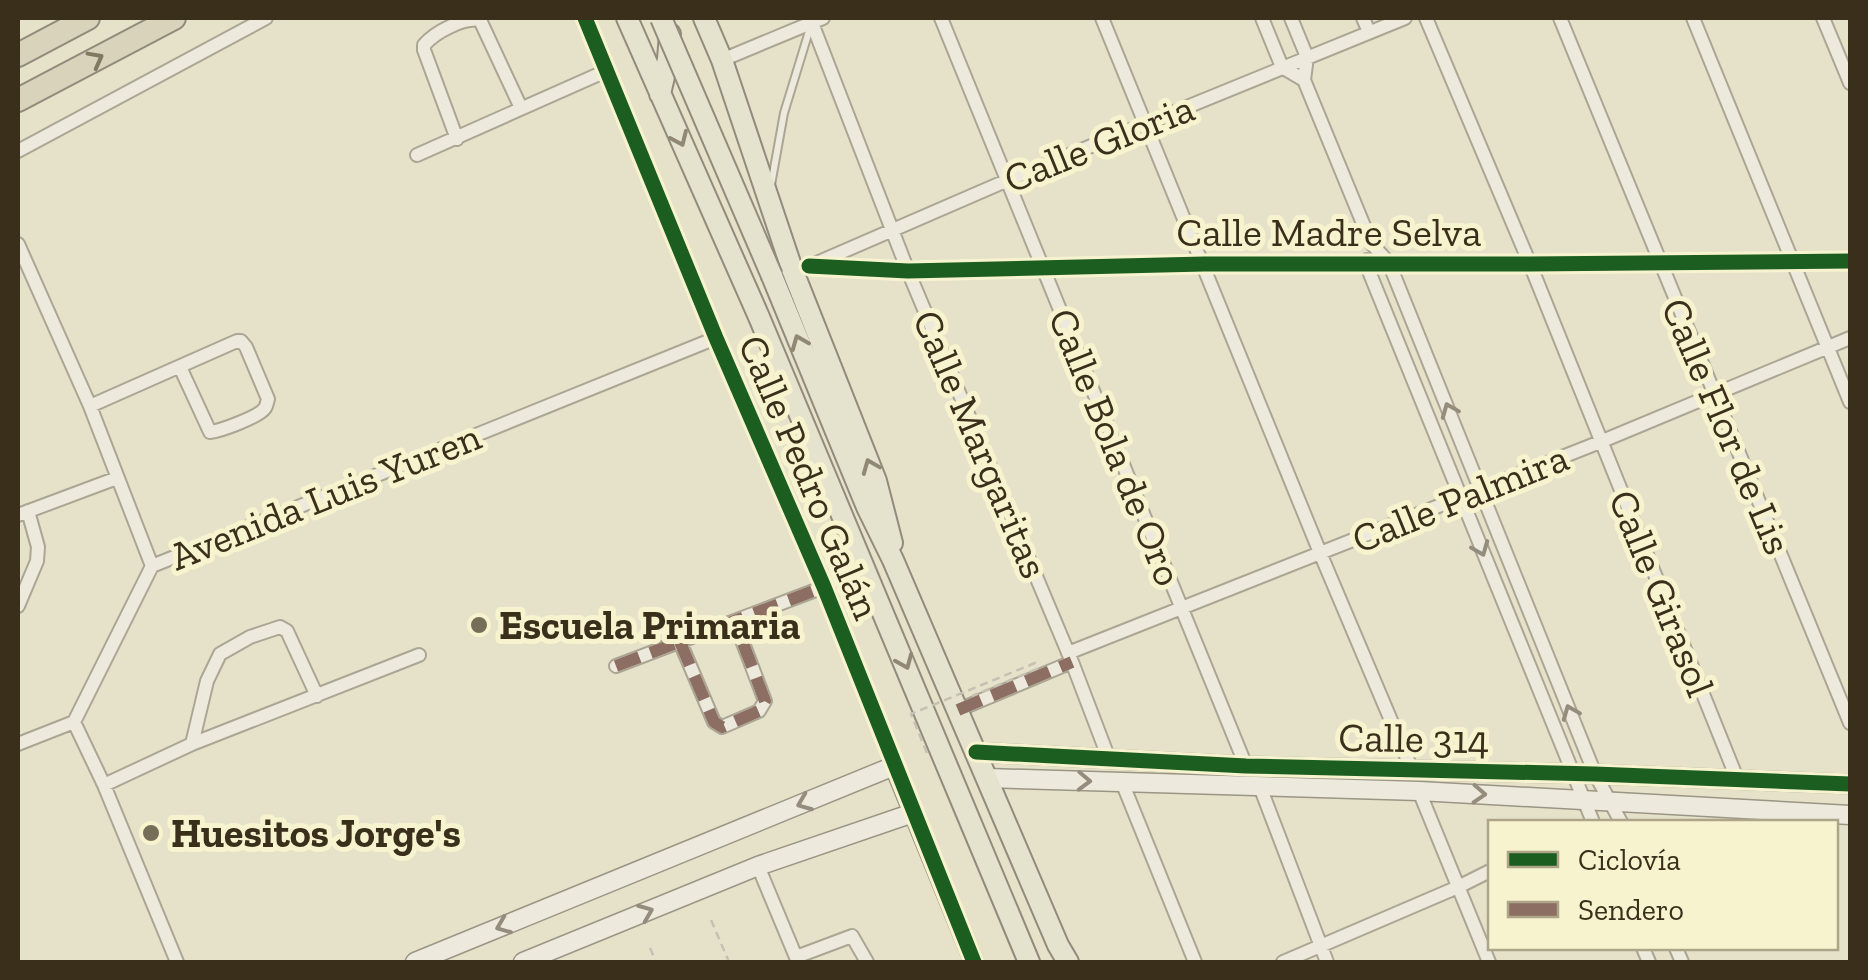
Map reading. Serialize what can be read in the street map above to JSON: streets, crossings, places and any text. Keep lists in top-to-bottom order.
{
  "streets": {
    "street": [
      "Calle Gloria",
      "Calle Madre Selva",
      "Calle Flor de Lis",
      "Calle Margaritas",
      "Calle Bola de Oro",
      "Calle Pedro Galán",
      "Avenida Luis Yuren",
      "Calle Palmira",
      "Calle Girasol",
      "Calle 314"
    ]
  },
  "crossings": [
    ["Calle Gloria", "Calle Madre Selva"],
    ["Calle Gloria", "Calle Margaritas"],
    ["Calle Gloria", "Calle Bola de Oro"],
    ["Calle Madre Selva", "Calle Flor de Lis"],
    ["Calle Madre Selva", "Calle Margaritas"],
    ["Calle Madre Selva", "Calle Bola de Oro"],
    ["Calle Madre Selva", "Calle Girasol"],
    ["Calle Flor de Lis", "Calle Palmira"],
    ["Calle Margaritas", "Calle Palmira"],
    ["Calle Margaritas", "Calle 314"],
    ["Calle Bola de Oro", "Calle Palmira"],
    ["Calle Bola de Oro", "Calle 314"],
    ["Calle Pedro Galán", "Avenida Luis Yuren"],
    ["Calle Palmira", "Calle Girasol"],
    ["Calle Girasol", "Calle 314"]
  ],
  "places": ["Escuela Primaria", "Huesitos Jorge's"],
  "legend": ["Ciclovía", "Sendero"]
}
